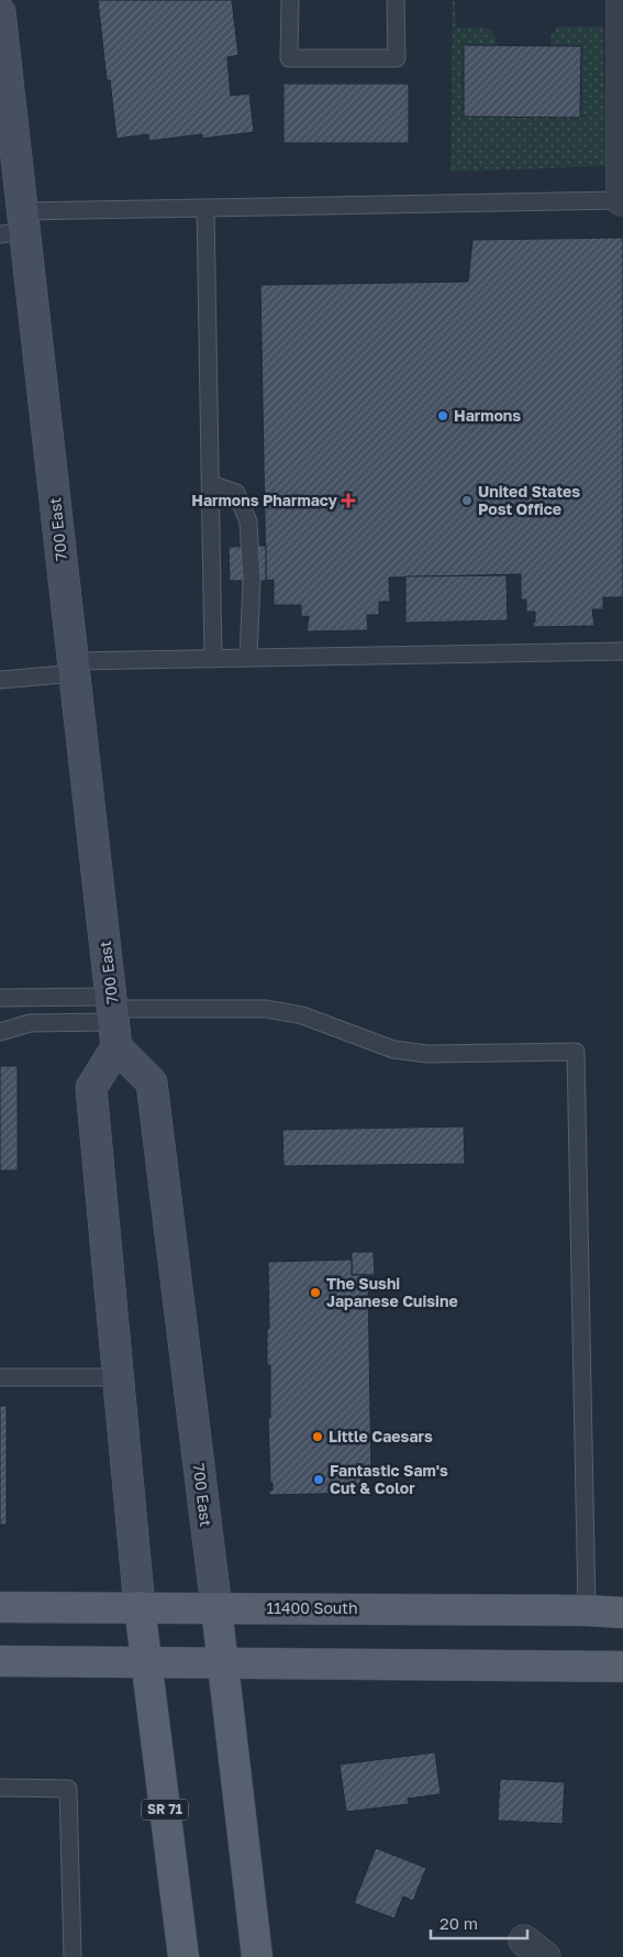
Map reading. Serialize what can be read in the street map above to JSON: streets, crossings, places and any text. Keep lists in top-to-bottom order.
{
  "streets": {
    "main road": ["700 East", "11400 South", "SR 71"]
  },
  "crossings": [
    ["700 East", "11400 South"],
    ["700 East", "SR 71"],
    ["11400 South", "SR 71"]
  ],
  "places": {
    "other": [
      "Harmons",
      "United States Post Office",
      "The Sushi Japanese Cuisine",
      "Little Caesars",
      "Fantastic Sam's Cut & Color"
    ],
    "health": ["Harmons Pharmacy"]
  },
  "scale_bar": "20 m"
}
